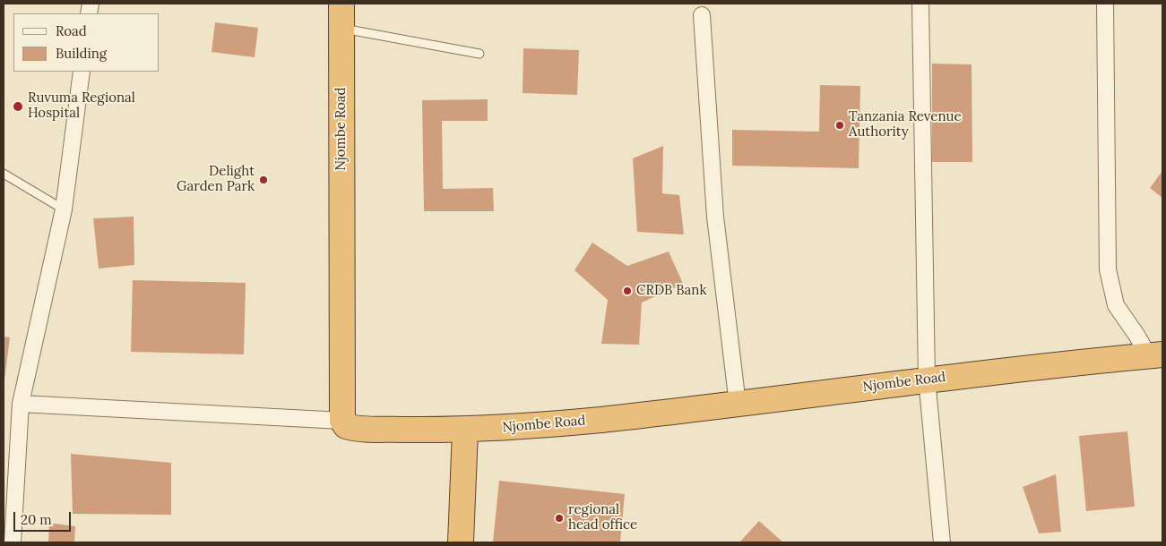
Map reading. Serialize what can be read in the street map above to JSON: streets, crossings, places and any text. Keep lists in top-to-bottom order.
{
  "streets": {
    "highway": ["Njombe Road"]
  },
  "places": [
    "Ruvuma Regional Hospital",
    "Tanzania Revenue Authority",
    "Delight Garden Park",
    "CRDB Bank",
    "regional head office"
  ],
  "legend": ["Road", "Building"],
  "scale_bar": "20 m"
}
